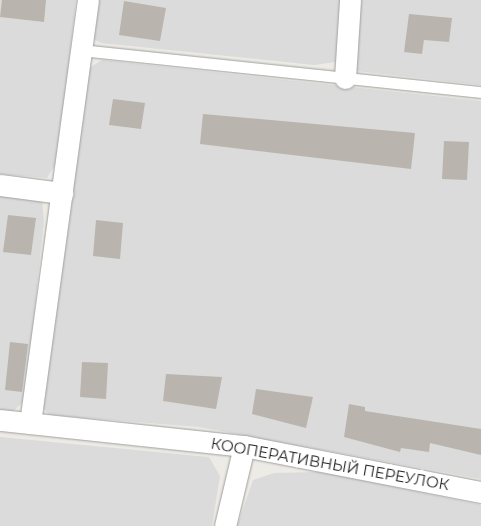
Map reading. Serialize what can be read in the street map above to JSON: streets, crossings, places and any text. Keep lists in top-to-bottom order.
{
  "streets": {
    "street": ["КООПЕРАТИВНЫЙ ПЕРЕУЛОК"]
  }
}
